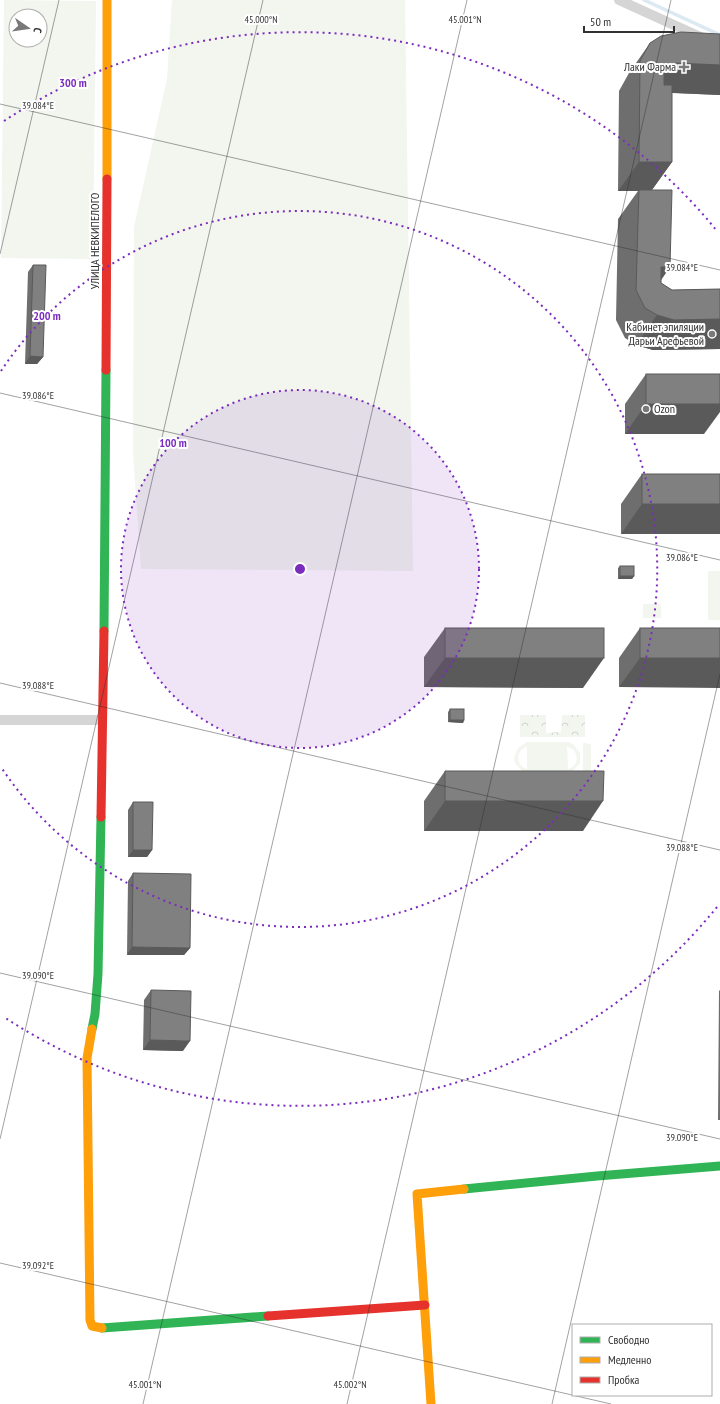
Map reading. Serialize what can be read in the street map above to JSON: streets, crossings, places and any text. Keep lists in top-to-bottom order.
{
  "streets": {
    "street": ["УЛИЦА НЕВКИПЕЛОГО"]
  },
  "places": {
    "health": ["Лаки Фарма"],
    "other": ["Кабинет эпиляции Дарьи Арефьевой", "Ozon"]
  },
  "legend": ["Свободно", "Медленно", "Пробка"],
  "scale_bar": "50 m",
  "north": "right",
  "coordinates": [
    "45.000°N",
    "45.001°N",
    "39.084°E",
    "39.086°E",
    "39.088°E",
    "39.090°E",
    "39.092°E",
    "45.002°N"
  ],
  "rings": ["300 m", "200 m", "100 m"]
}
